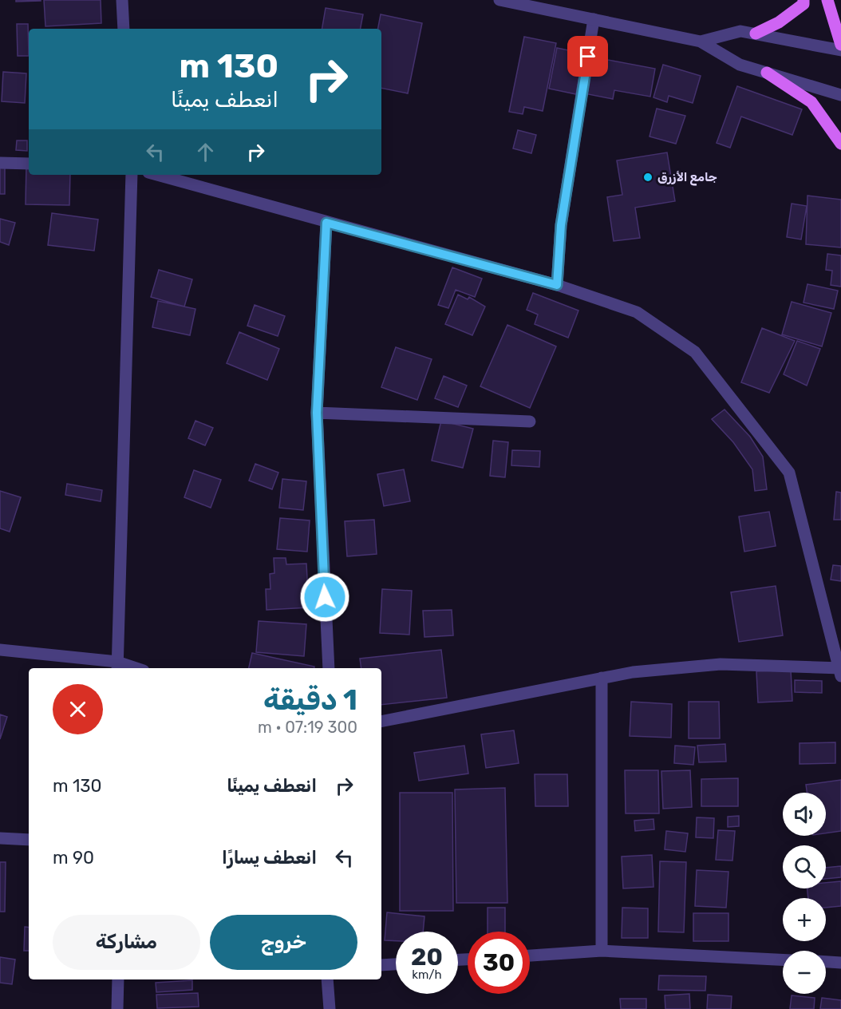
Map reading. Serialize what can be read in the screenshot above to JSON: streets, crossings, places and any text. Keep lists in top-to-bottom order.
{
  "places": ["جامع الأزرق"],
  "page": {
    "turn": ["130 m", "انعطف يمينًا"],
    "heading": ["1 دقيقة", "300 m · 07:19"],
    "list": [
      {
        "name": "انعطف يمينًا",
        "value": "130 m"
      },
      {
        "name": "انعطف يسارًا",
        "value": "90 m"
      }
    ],
    "map_buttons": ["+", "−"],
    "buttons": ["خروج", "مشاركة"],
    "speed": "20 km/h",
    "limit": "30"
  }
}
